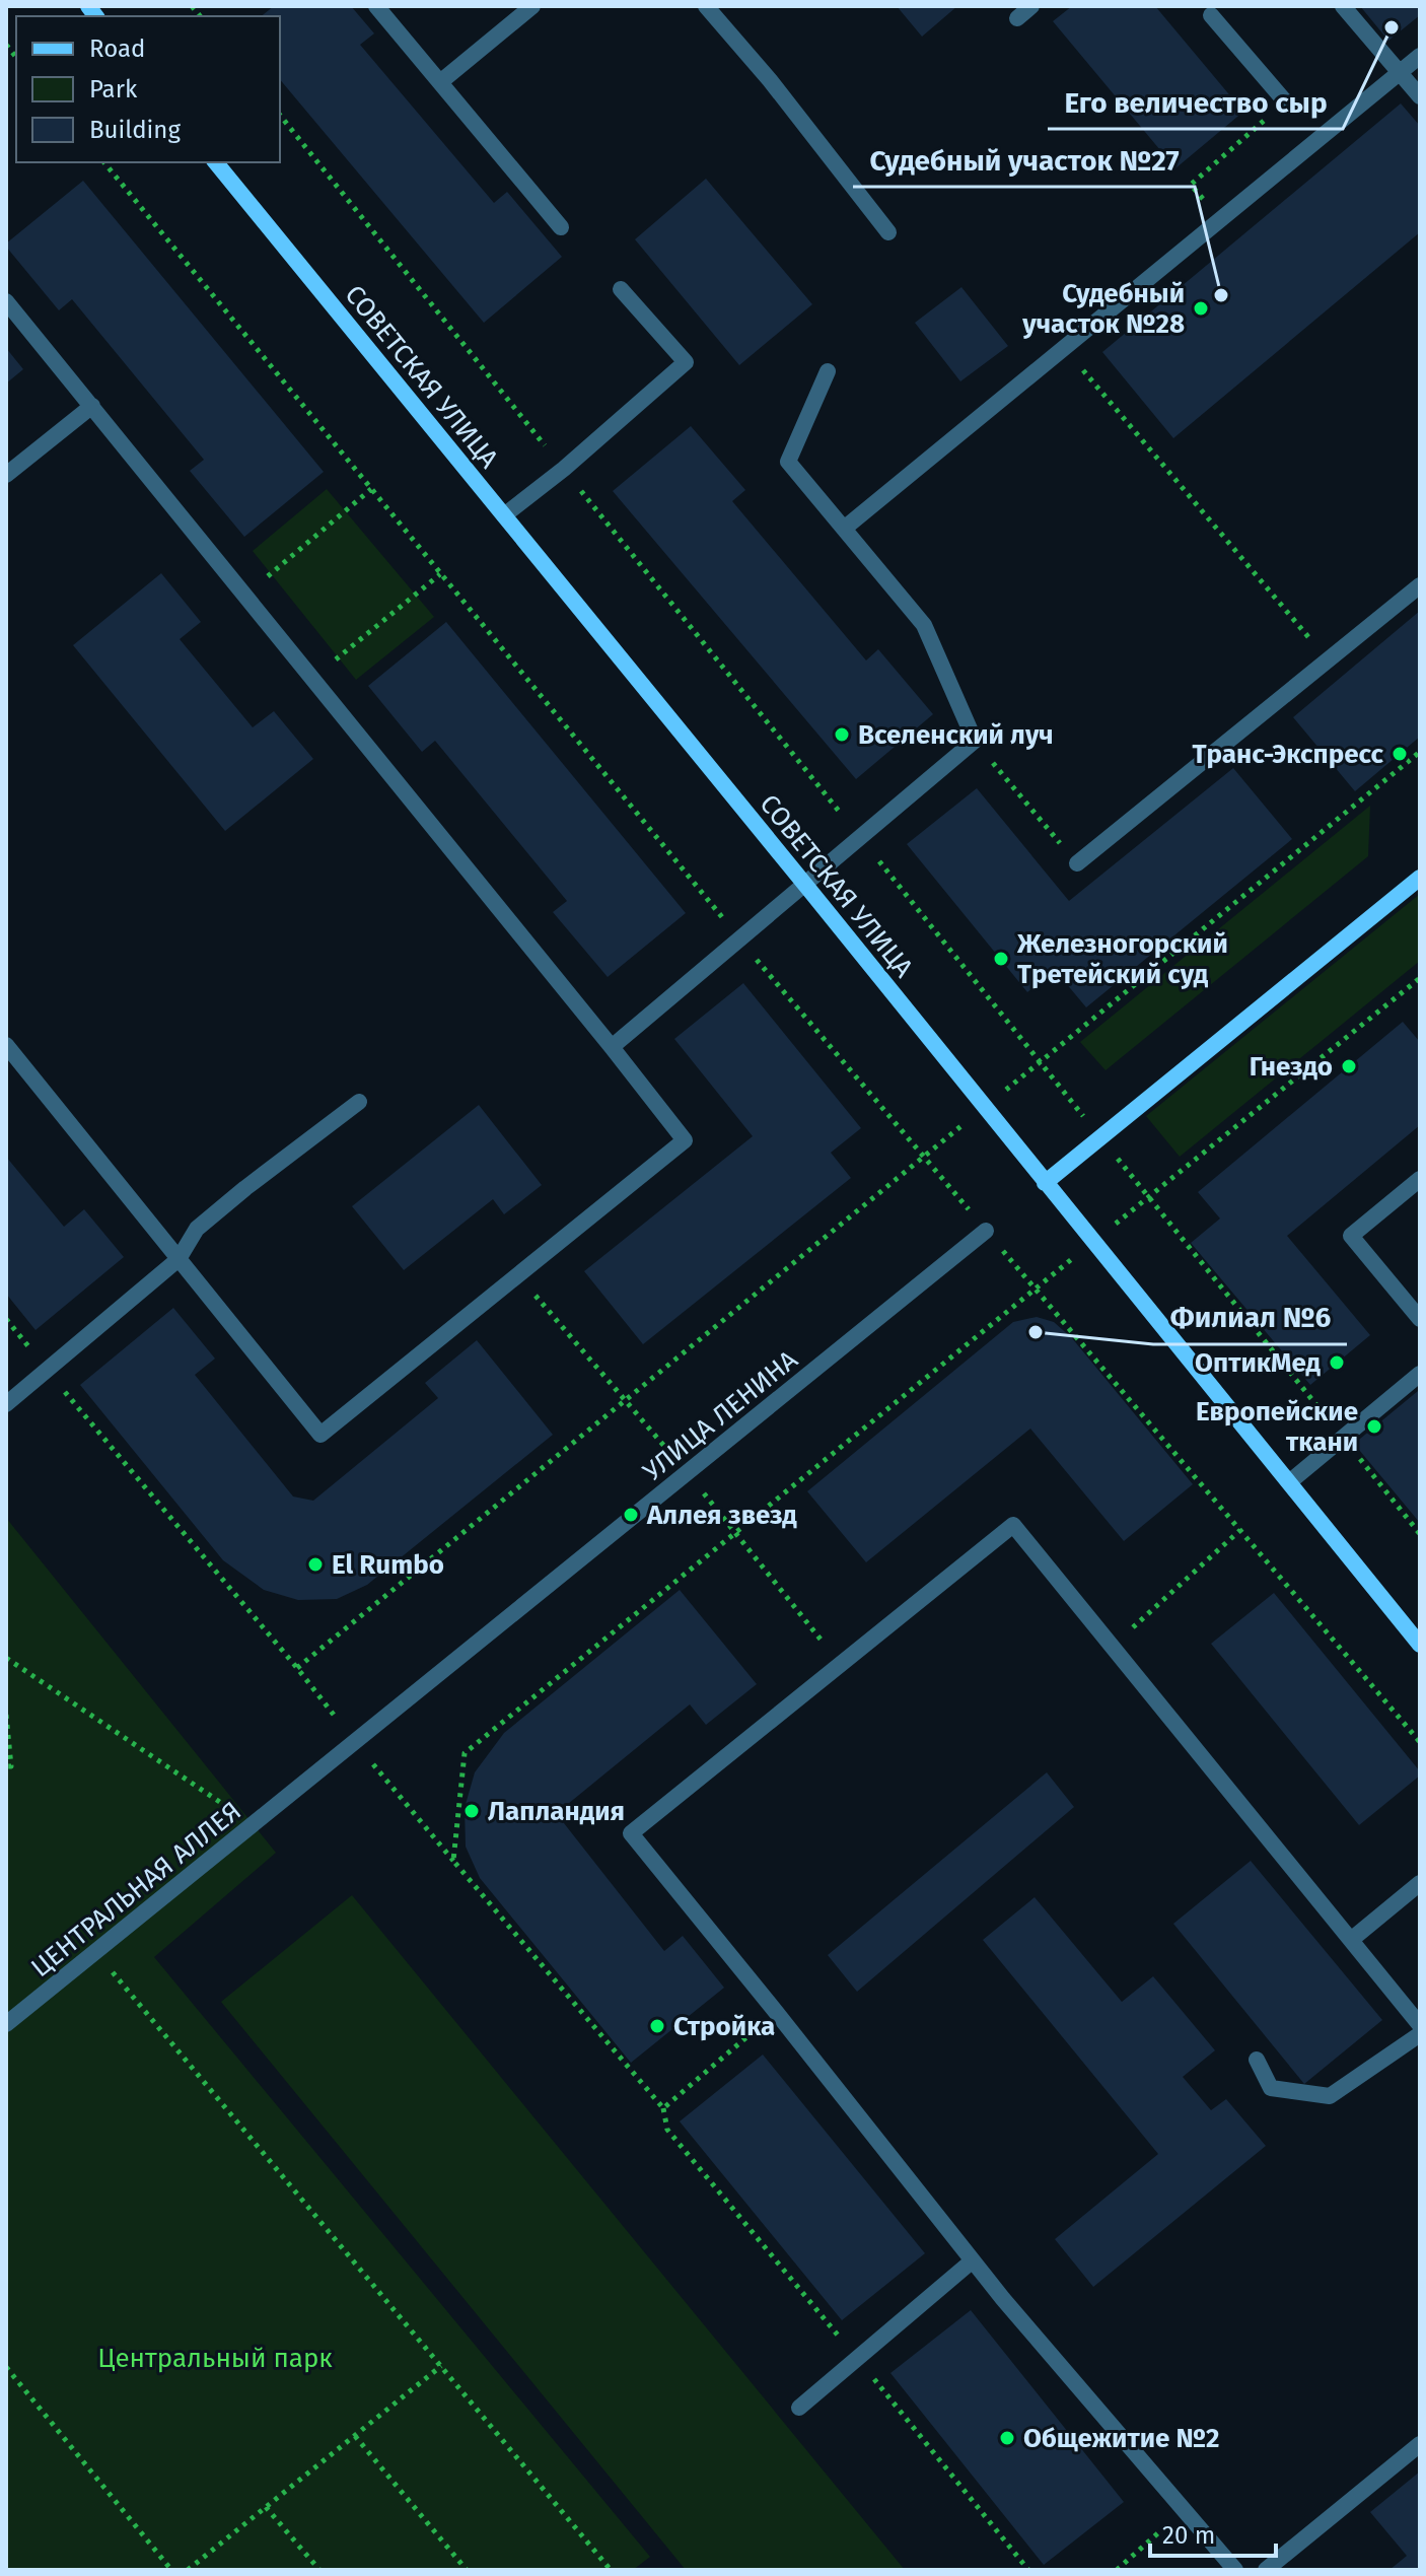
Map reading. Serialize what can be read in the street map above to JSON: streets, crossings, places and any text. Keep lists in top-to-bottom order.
{
  "streets": {
    "main road": ["СОВЕТСКАЯ УЛИЦА"],
    "street": ["УЛИЦА ЛЕНИНА", "ЦЕНТРАЛЬНАЯ АЛЛЕЯ"]
  },
  "crossings": [
    ["УЛИЦА ЛЕНИНА", "ЦЕНТРАЛЬНАЯ АЛЛЕЯ"]
  ],
  "parks": ["Центральный парк"],
  "places": [
    "Его величество сыр",
    "Судебный участок №27",
    "Судебный участок №28",
    "Вселенский луч",
    "Транс-Экспресс",
    "Железногорский Третейский суд",
    "Гнездо",
    "Филиал №6",
    "ОптикМед",
    "Европейские ткани",
    "Аллея звезд",
    "El Rumbo",
    "Лапландия",
    "Стройка",
    "Общежитие №2"
  ],
  "legend": ["Road", "Park", "Building"],
  "scale_bar": "20 m"
}
